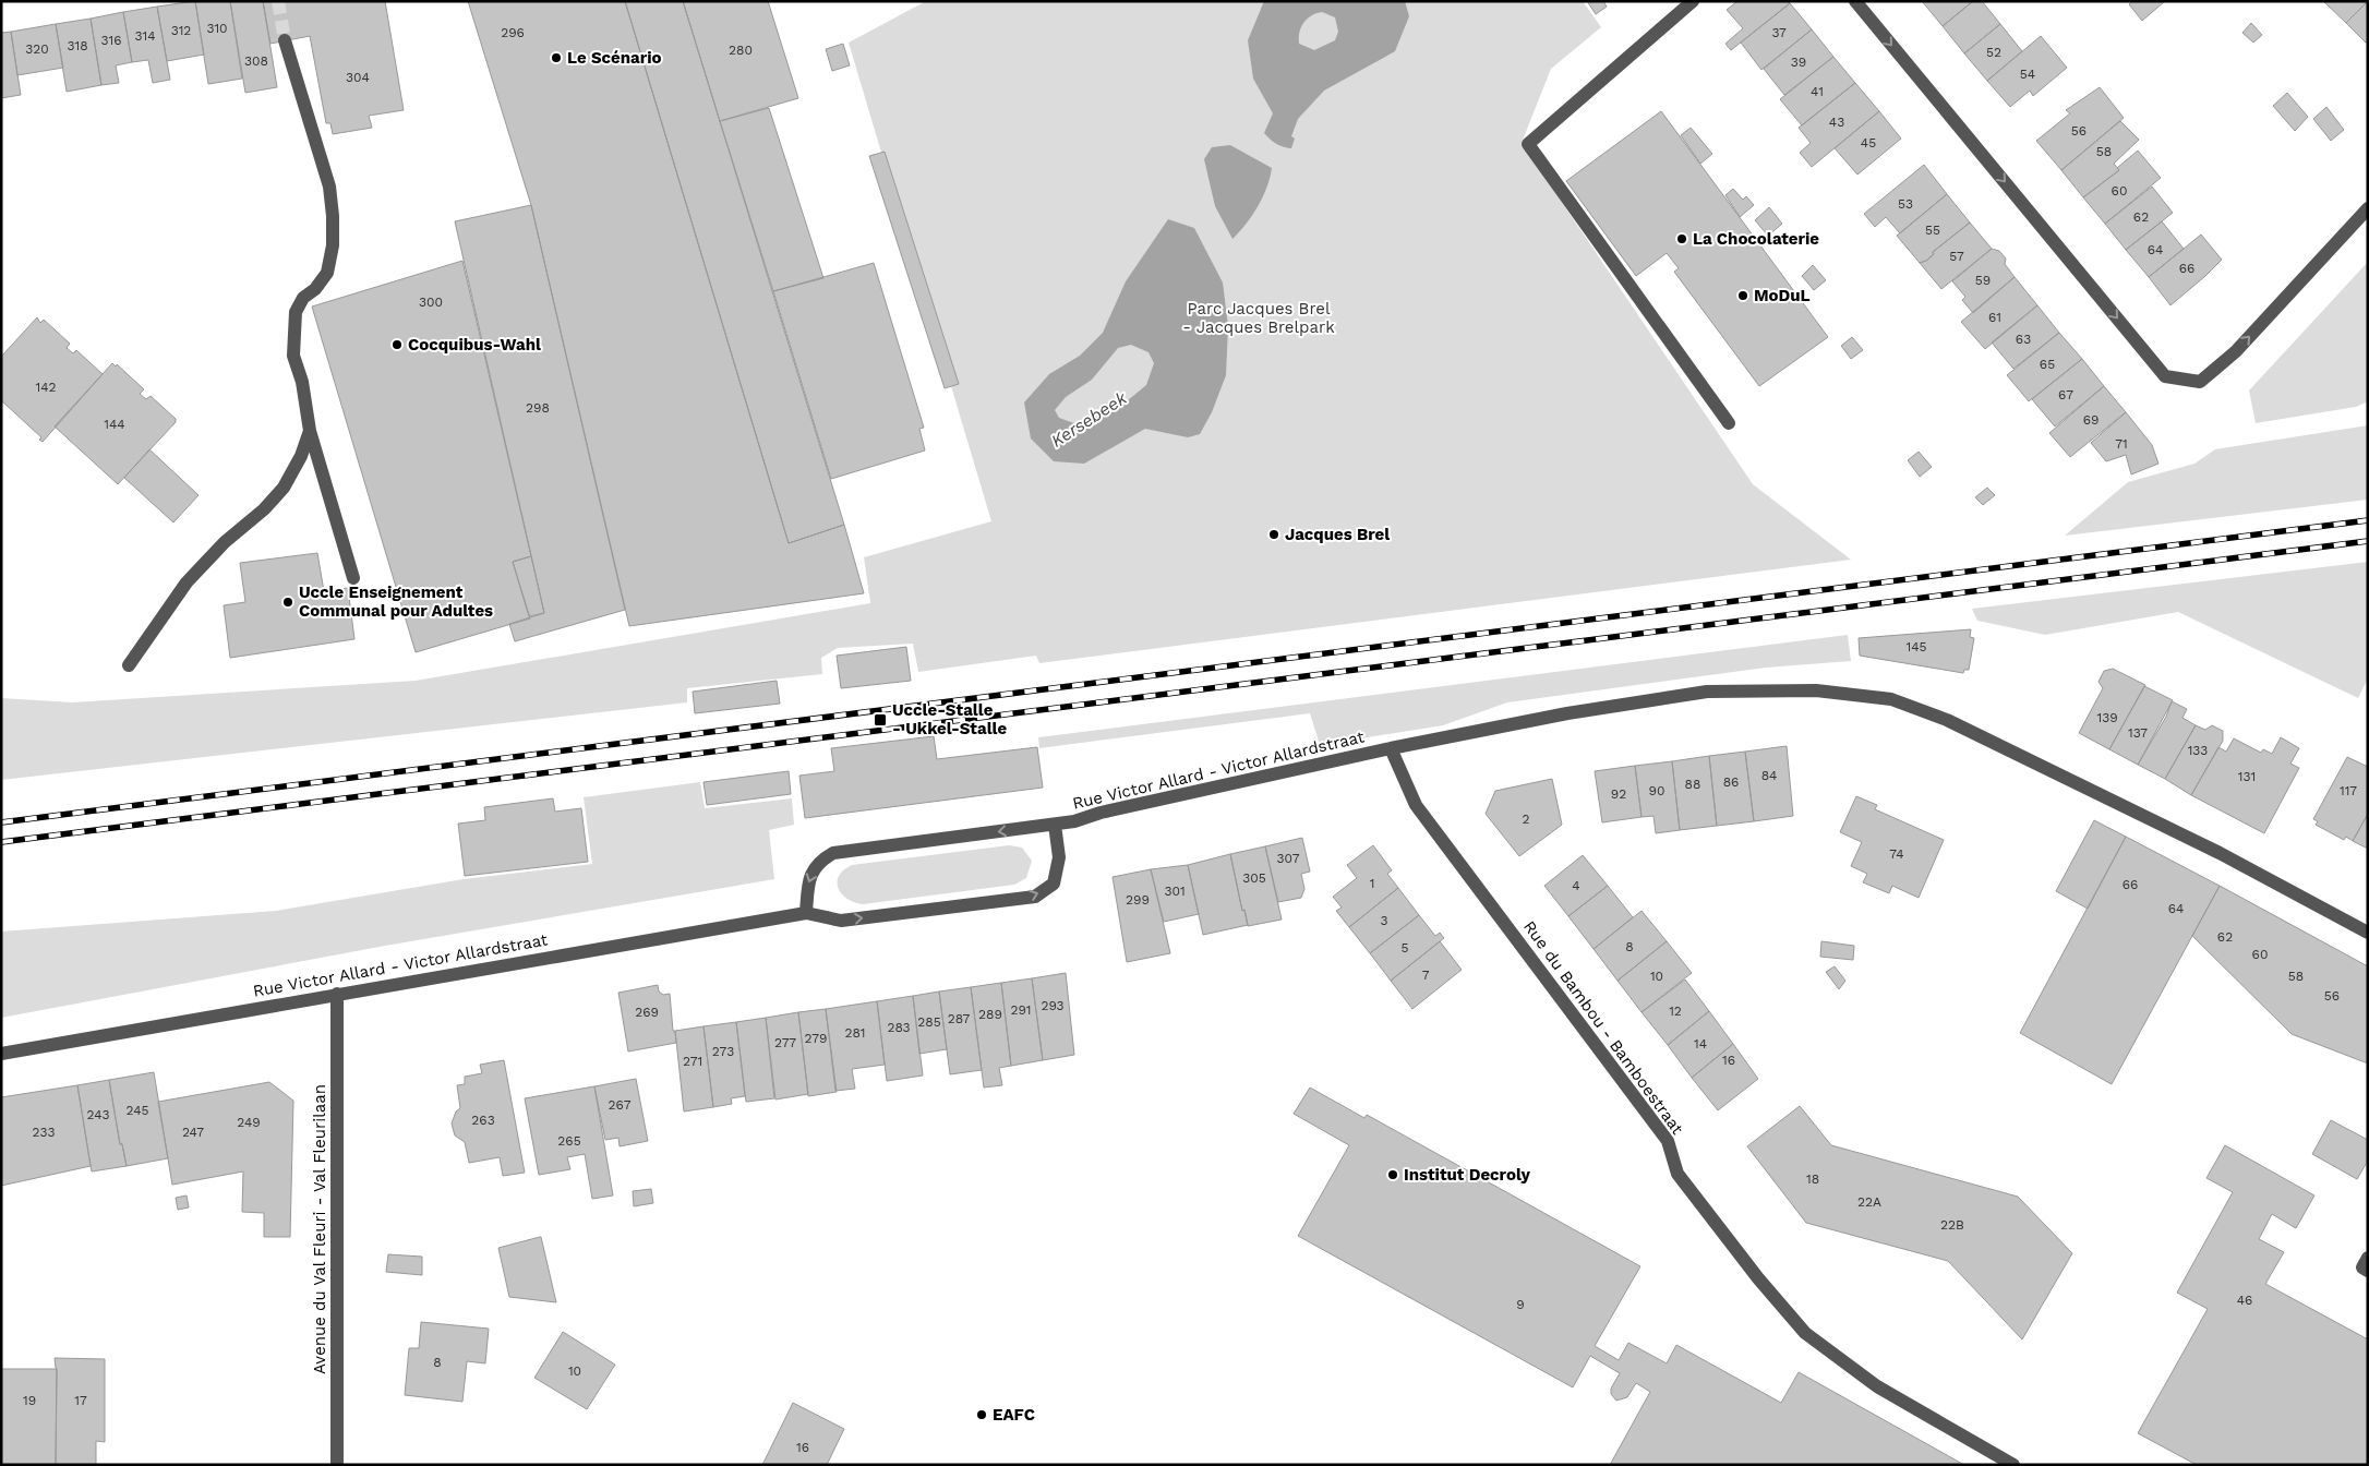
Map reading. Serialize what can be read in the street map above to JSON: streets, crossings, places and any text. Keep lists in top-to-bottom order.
{
  "streets": {
    "street": ["Rue Victor Allard - Victor Allardstraat", "Rue du Bambou - Bamboestraat", "Avenue du Val Fleuri - Val Fleurilaan"]
  },
  "crossings": [
    ["Rue Victor Allard - Victor Allardstraat", "Rue du Bambou - Bamboestraat"],
    ["Rue Victor Allard - Victor Allardstraat", "Avenue du Val Fleuri - Val Fleurilaan"]
  ],
  "water": ["Kersebeek"],
  "parks": ["Parc Jacques Brel - Jacques Brelpark"],
  "places": {
    "other": [
      "Le Scénario",
      "La Chocolaterie",
      "MoDuL",
      "Cocquibus-Wahl",
      "Jacques Brel",
      "Uccle Enseignement Communal pour Adultes",
      "Institut Decroly",
      "EAFC"
    ],
    "transit": ["Uccle-Stalle - Ukkel-Stalle"]
  },
  "house_numbers": [
    "310",
    "312",
    "296",
    "37",
    "314",
    "316",
    "318",
    "320",
    "280",
    "52",
    "308",
    "39",
    "54",
    "304",
    "41",
    "43",
    "56",
    "45",
    "58",
    "60",
    "53",
    "62",
    "55",
    "64",
    "57",
    "66",
    "59",
    "300",
    "61",
    "63",
    "65",
    "142",
    "67",
    "298",
    "69",
    "144",
    "71",
    "145",
    "139",
    "137",
    "133",
    "84",
    "131",
    "86",
    "88",
    "90",
    "117",
    "92",
    "2",
    "74",
    "307",
    "305",
    "1",
    "66",
    "4",
    "301",
    "299",
    "64",
    "3",
    "62",
    "8",
    "5",
    "60",
    "7",
    "10",
    "58",
    "56",
    "293",
    "291",
    "12",
    "269",
    "289",
    "287",
    "285",
    "283",
    "281",
    "279",
    "277",
    "14",
    "273",
    "16",
    "271",
    "267",
    "245",
    "243",
    "263",
    "249",
    "233",
    "247",
    "265",
    "18",
    "22A",
    "22B",
    "46",
    "9",
    "8",
    "10",
    "19",
    "17",
    "16"
  ]
}
